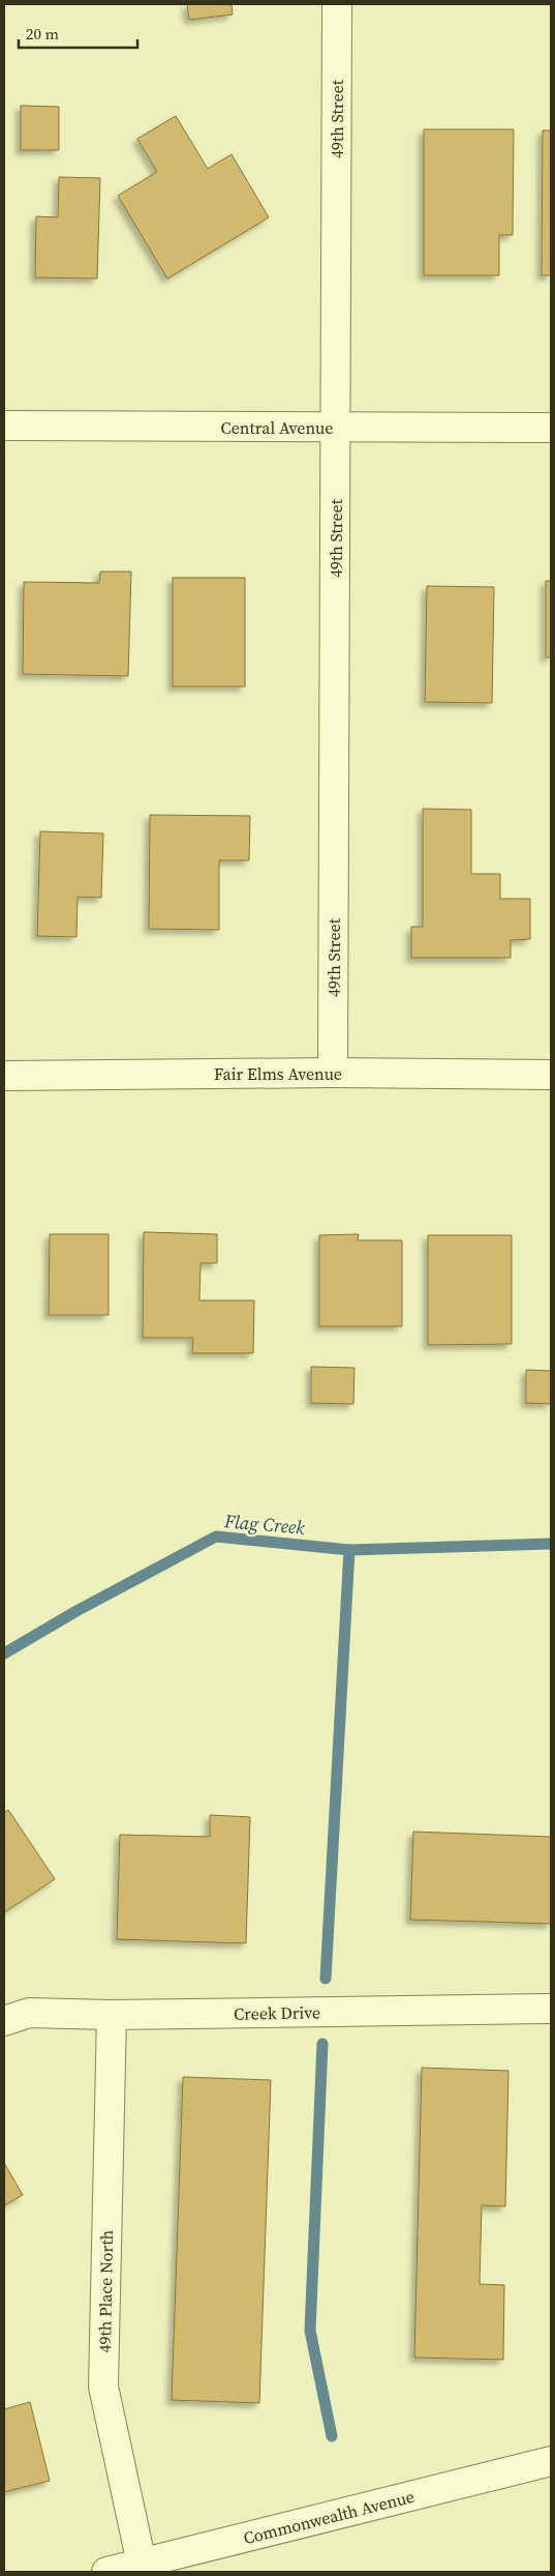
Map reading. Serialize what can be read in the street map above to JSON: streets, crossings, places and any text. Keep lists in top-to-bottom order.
{
  "streets": {
    "street": [
      "49th Street",
      "Central Avenue",
      "Fair Elms Avenue",
      "Creek Drive",
      "49th Place North",
      "Commonwealth Avenue"
    ]
  },
  "crossings": [
    ["49th Street", "Central Avenue"],
    ["49th Street", "Fair Elms Avenue"],
    ["Creek Drive", "49th Place North"],
    ["49th Place North", "Commonwealth Avenue"]
  ],
  "water": ["Flag Creek"],
  "scale_bar": "20 m"
}
